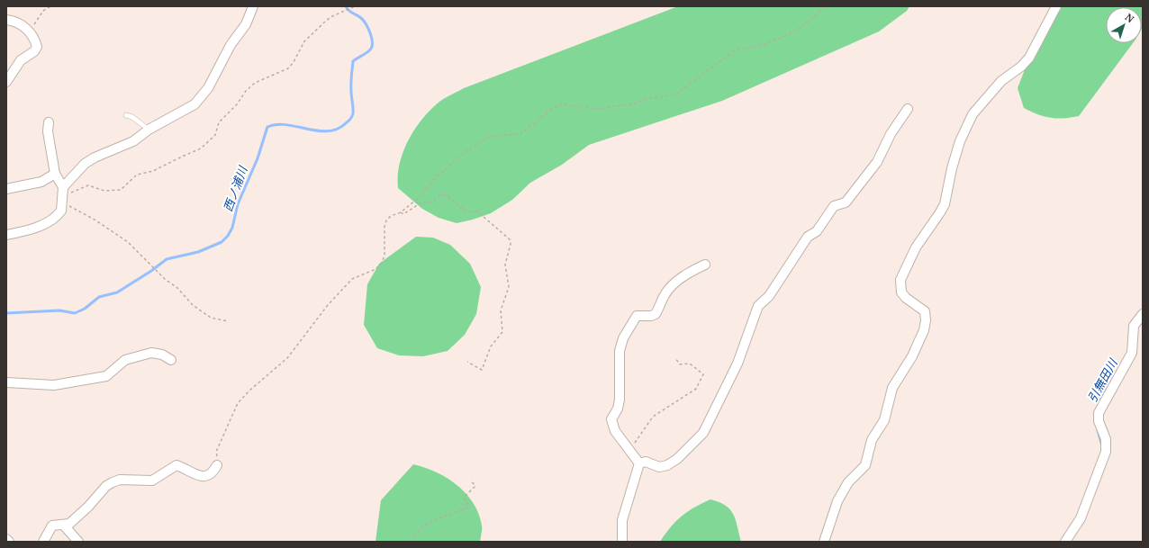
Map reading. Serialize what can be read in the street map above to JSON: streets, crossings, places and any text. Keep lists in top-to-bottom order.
{
  "water": ["西ノ浦川", "引無田川"],
  "north": "top right"
}
